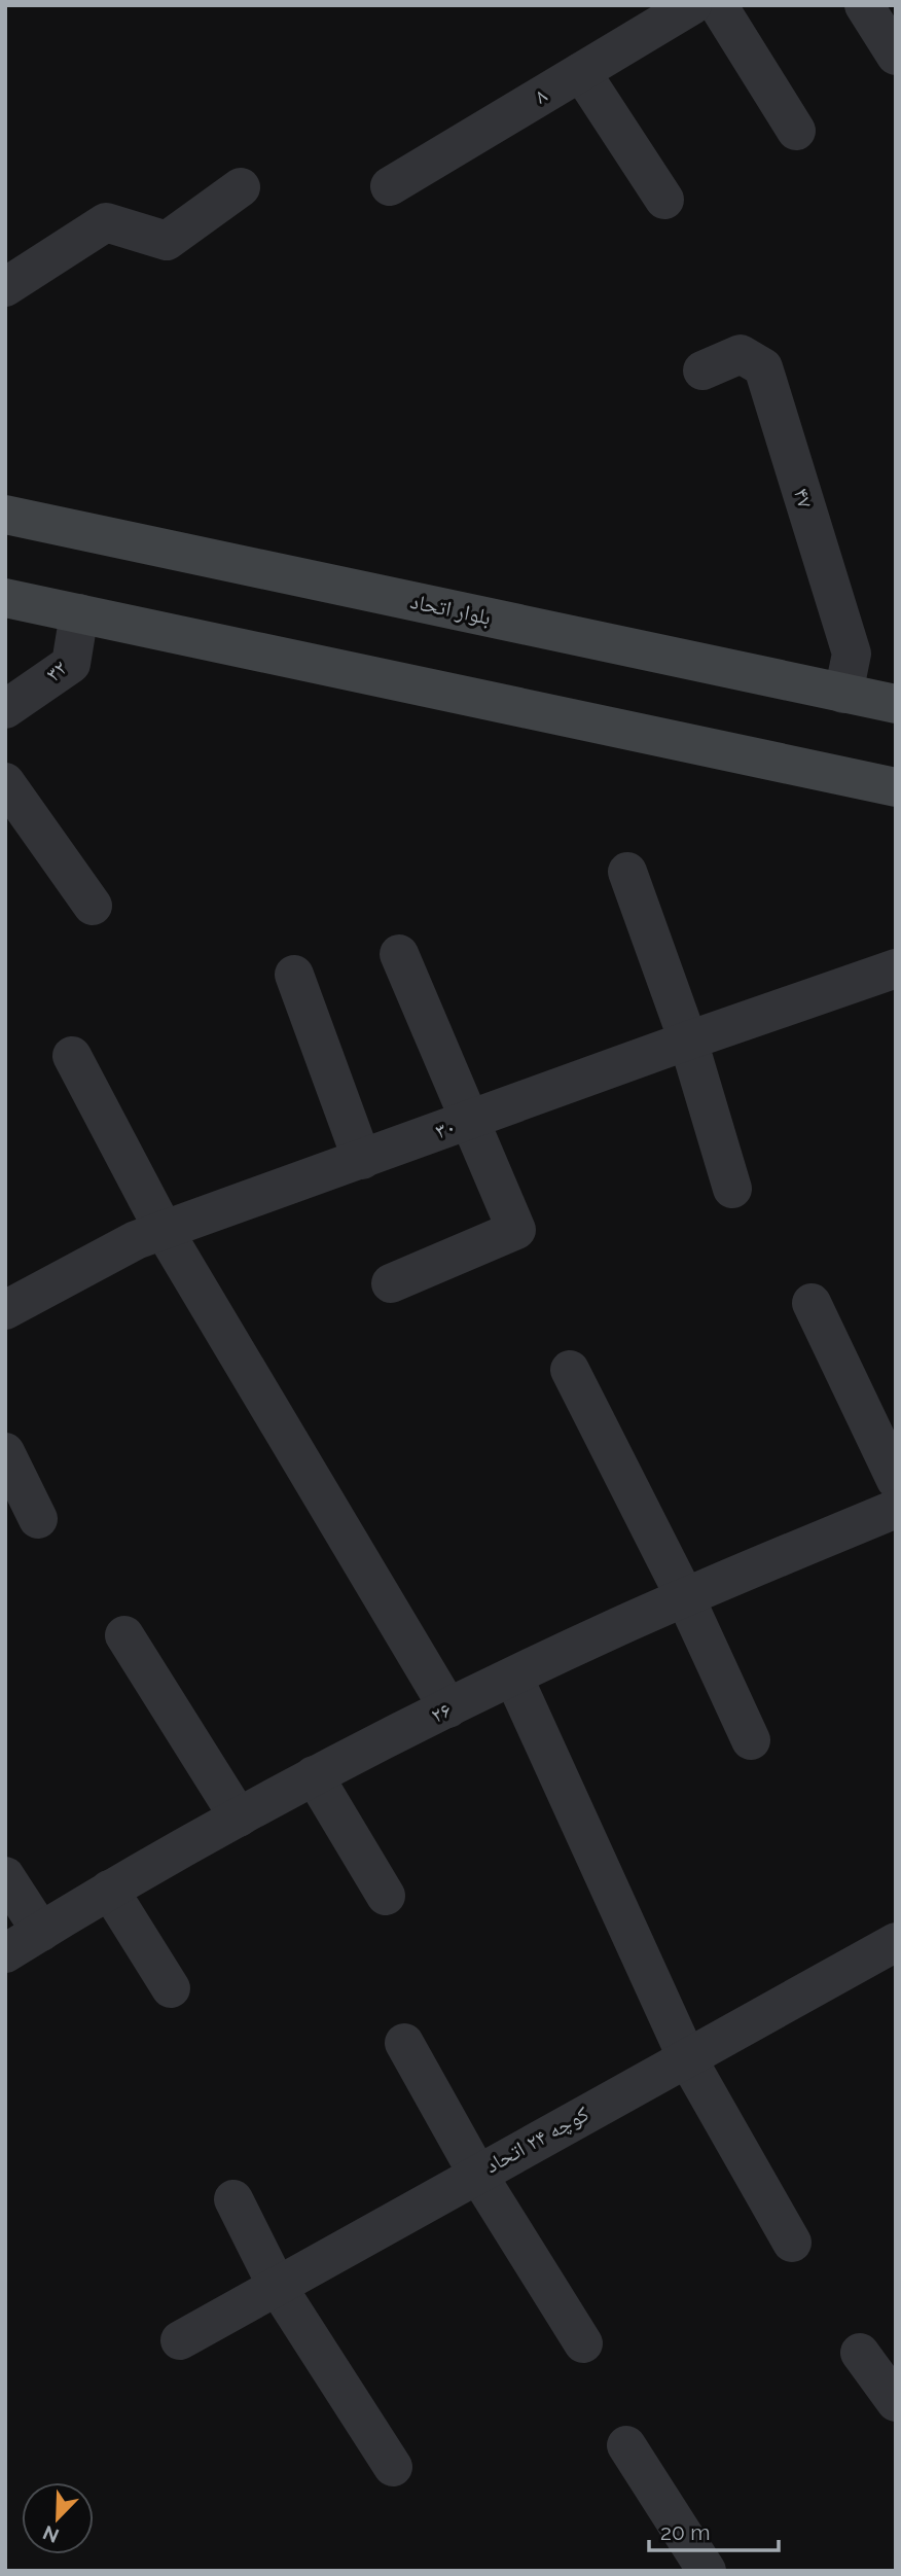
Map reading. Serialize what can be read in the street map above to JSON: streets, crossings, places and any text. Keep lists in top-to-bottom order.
{
  "streets": {
    "main road": ["بلوار اتحاد"],
    "street": [
      "۸",
      "۴۷",
      "۳۲",
      "۳۰",
      "۲۶",
      "کوچه ۲۴ اتحاد"
    ]
  },
  "crossings": [
    ["۴۷", "بلوار اتحاد"]
  ],
  "scale_bar": "20 m",
  "north": "bottom left"
}
